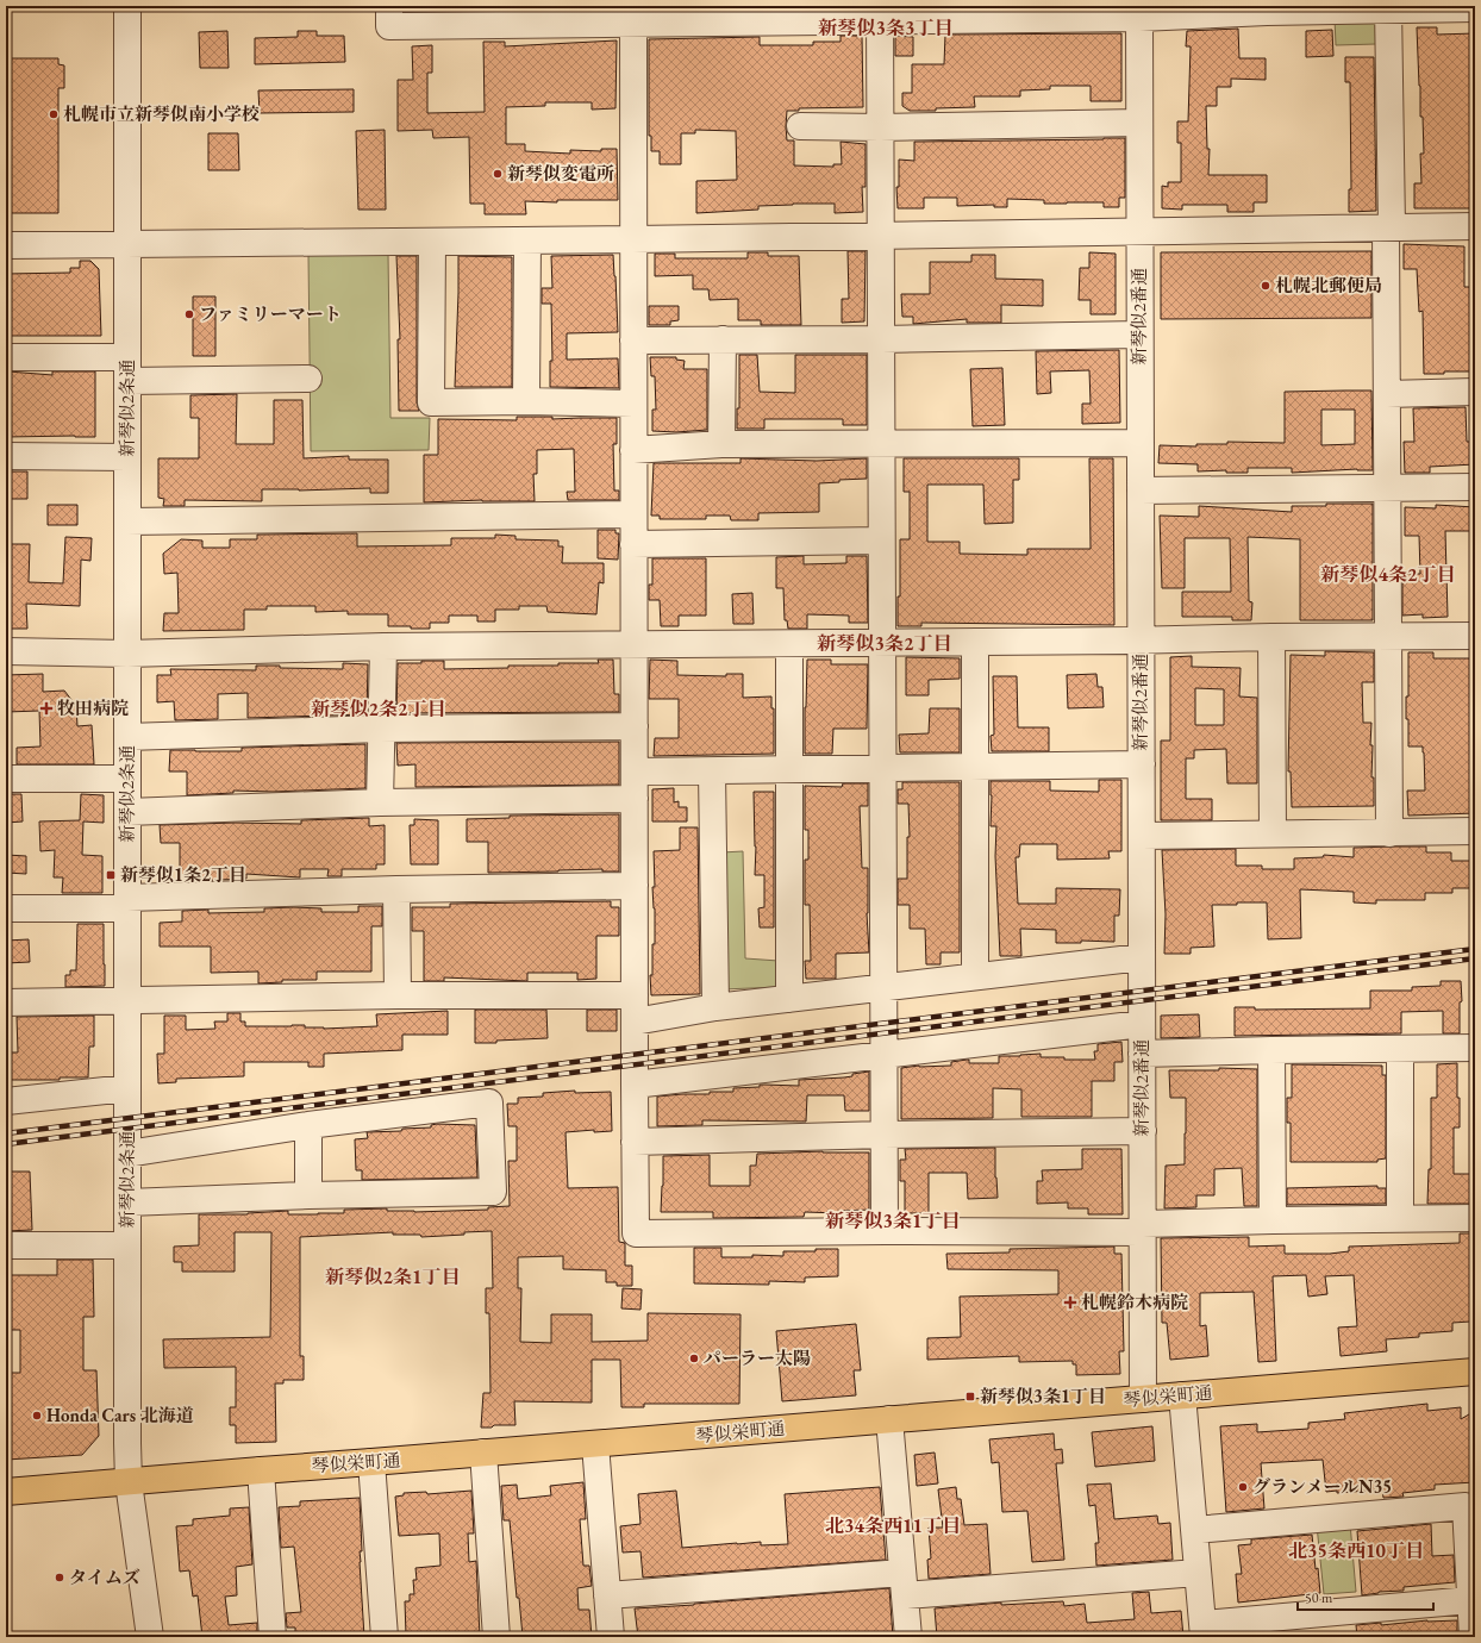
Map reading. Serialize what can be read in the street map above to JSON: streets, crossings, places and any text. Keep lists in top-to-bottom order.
{
  "streets": {
    "main road": ["琴似栄町通"],
    "street": ["新琴似2番通", "新琴似2条通"]
  },
  "crossings": [
    ["新琴似2番通", "琴似栄町通"],
    ["新琴似2条通", "琴似栄町通"]
  ],
  "districts": [
    "新琴似3条3丁目",
    "新琴似4条2丁目",
    "新琴似3条2丁目",
    "新琴似2条2丁目",
    "新琴似3条1丁目",
    "新琴似2条1丁目",
    "北34条西11丁目",
    "北35条西10丁目"
  ],
  "places": {
    "other": [
      "札幌市立新琴似南小学校",
      "新琴似変電所",
      "札幌北郵便局",
      "ファミリーマート",
      "パーラー太陽",
      "Honda Cars 北海道",
      "グランメールN35",
      "タイムズ"
    ],
    "health": ["牧田病院", "札幌鈴木病院"],
    "transit": ["新琴似1条2丁目", "新琴似3条1丁目"]
  },
  "scale_bar": "50 m"
}
